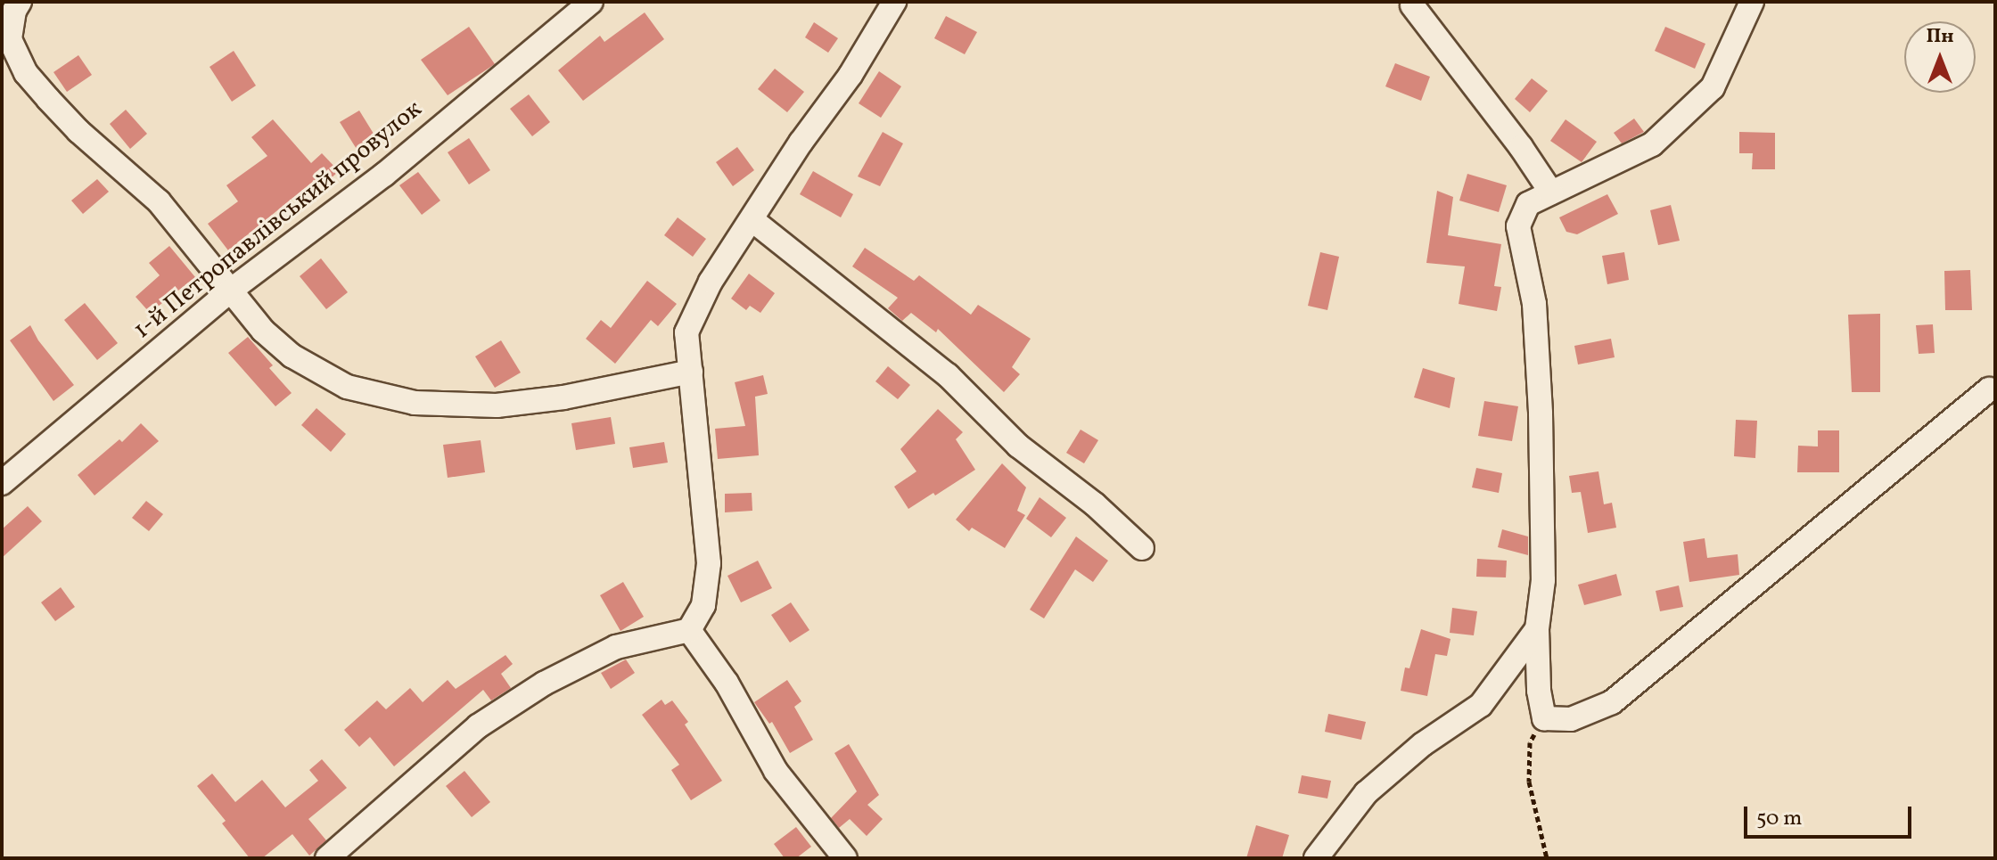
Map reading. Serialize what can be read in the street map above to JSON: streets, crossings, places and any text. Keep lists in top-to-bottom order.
{
  "streets": {
    "street": ["1-й Петропавлівський провулок"]
  },
  "scale_bar": "50 m",
  "north": "top"
}
